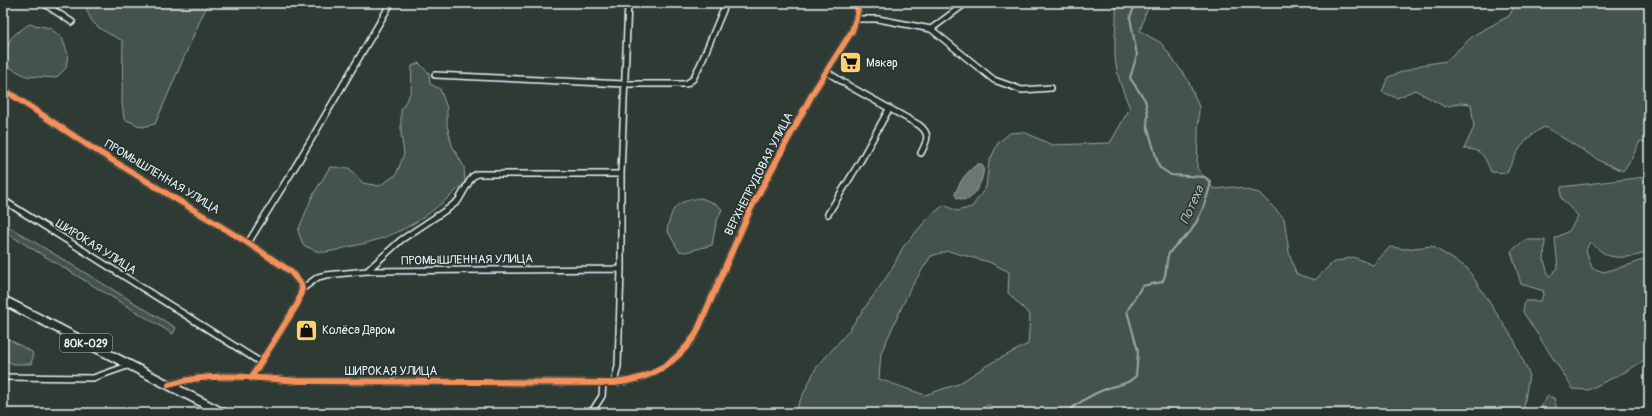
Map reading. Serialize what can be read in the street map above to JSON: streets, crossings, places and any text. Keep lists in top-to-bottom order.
{
  "streets": {
    "main road": ["80К-029"],
    "street": ["ВЕРХНЕПРУДОВАЯ УЛИЦА", "ПРОМЫШЛЕННАЯ УЛИЦА", "ШИРОКАЯ УЛИЦА"]
  },
  "crossings": [
    ["ВЕРХНЕПРУДОВАЯ УЛИЦА", "ШИРОКАЯ УЛИЦА"],
    ["ШИРОКАЯ УЛИЦА", "80К-029"]
  ],
  "water": ["Потеха"],
  "places": {
    "supermarket": ["Макар"],
    "shop": ["Колёса Даром"]
  }
}
